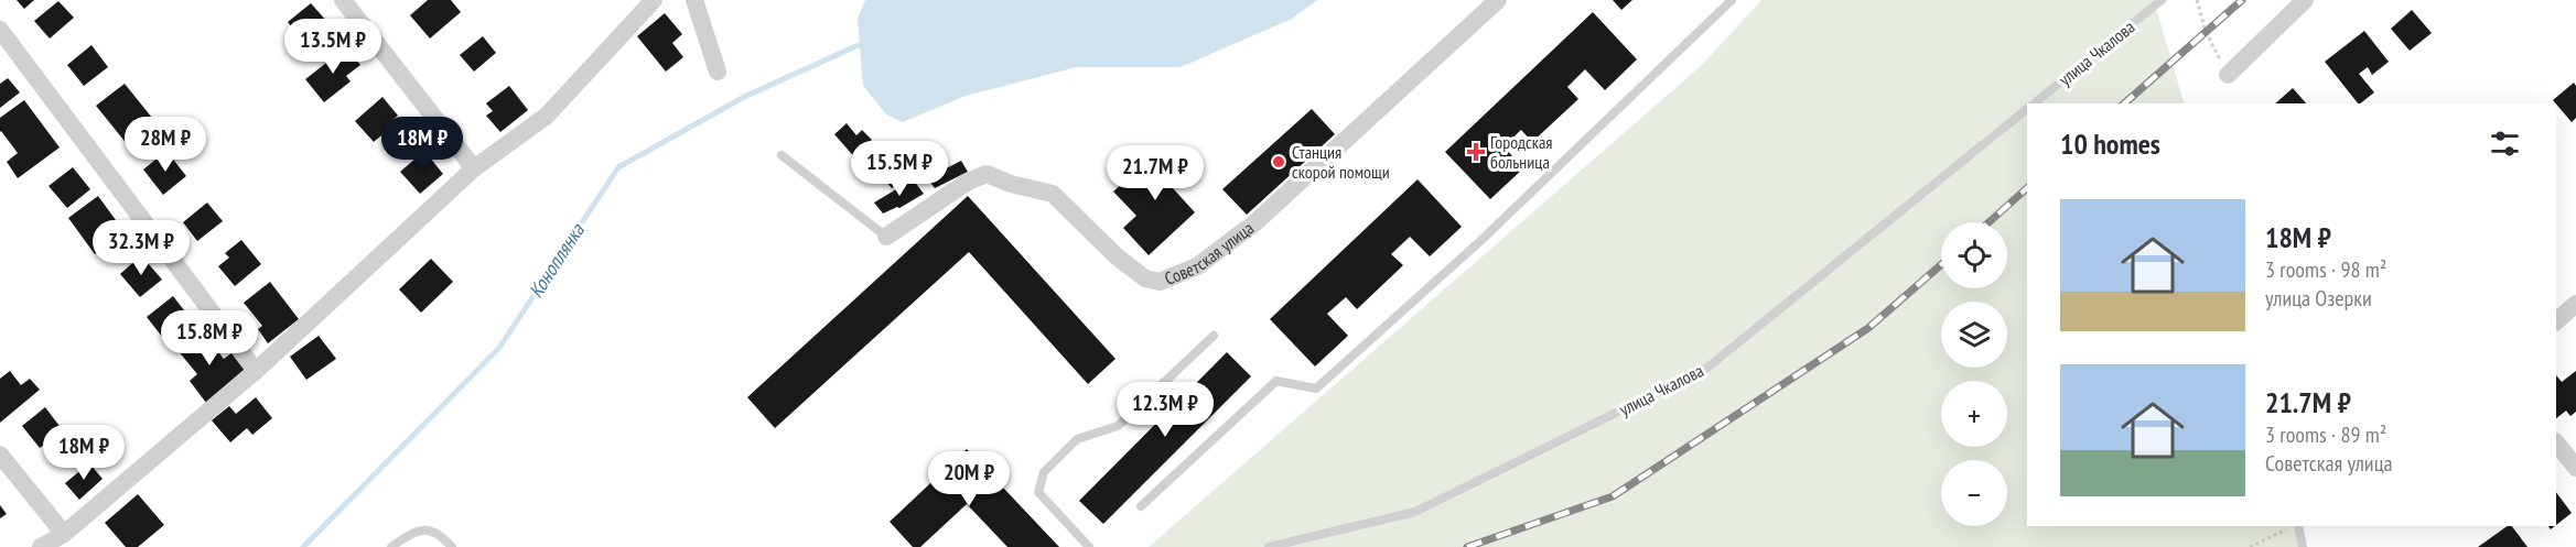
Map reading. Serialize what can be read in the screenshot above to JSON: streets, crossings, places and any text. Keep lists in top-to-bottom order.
{
  "streets": {
    "street": ["Советская улица"],
    "lane": ["улица Чкалова"]
  },
  "water": ["Коноплянка"],
  "places": {
    "health": ["Городская больница"],
    "other": ["Станция скорой помощи"]
  },
  "page": {
    "price": [
      "13.5M ₽",
      "28M ₽",
      "18M ₽",
      "15.5M ₽",
      "21.7M ₽",
      "32.3M ₽",
      "15.8M ₽",
      "12.3M ₽",
      "18M ₽",
      "20M ₽"
    ],
    "heading": "10 homes",
    "list": [
      {
        "name": "18M ₽",
        "note": "3 rooms · 98 m² · улица Озерки"
      },
      {
        "name": "21.7M ₽",
        "note": "3 rooms · 89 m² · Советская улица"
      }
    ],
    "map_buttons": ["+", "−"]
  }
}
